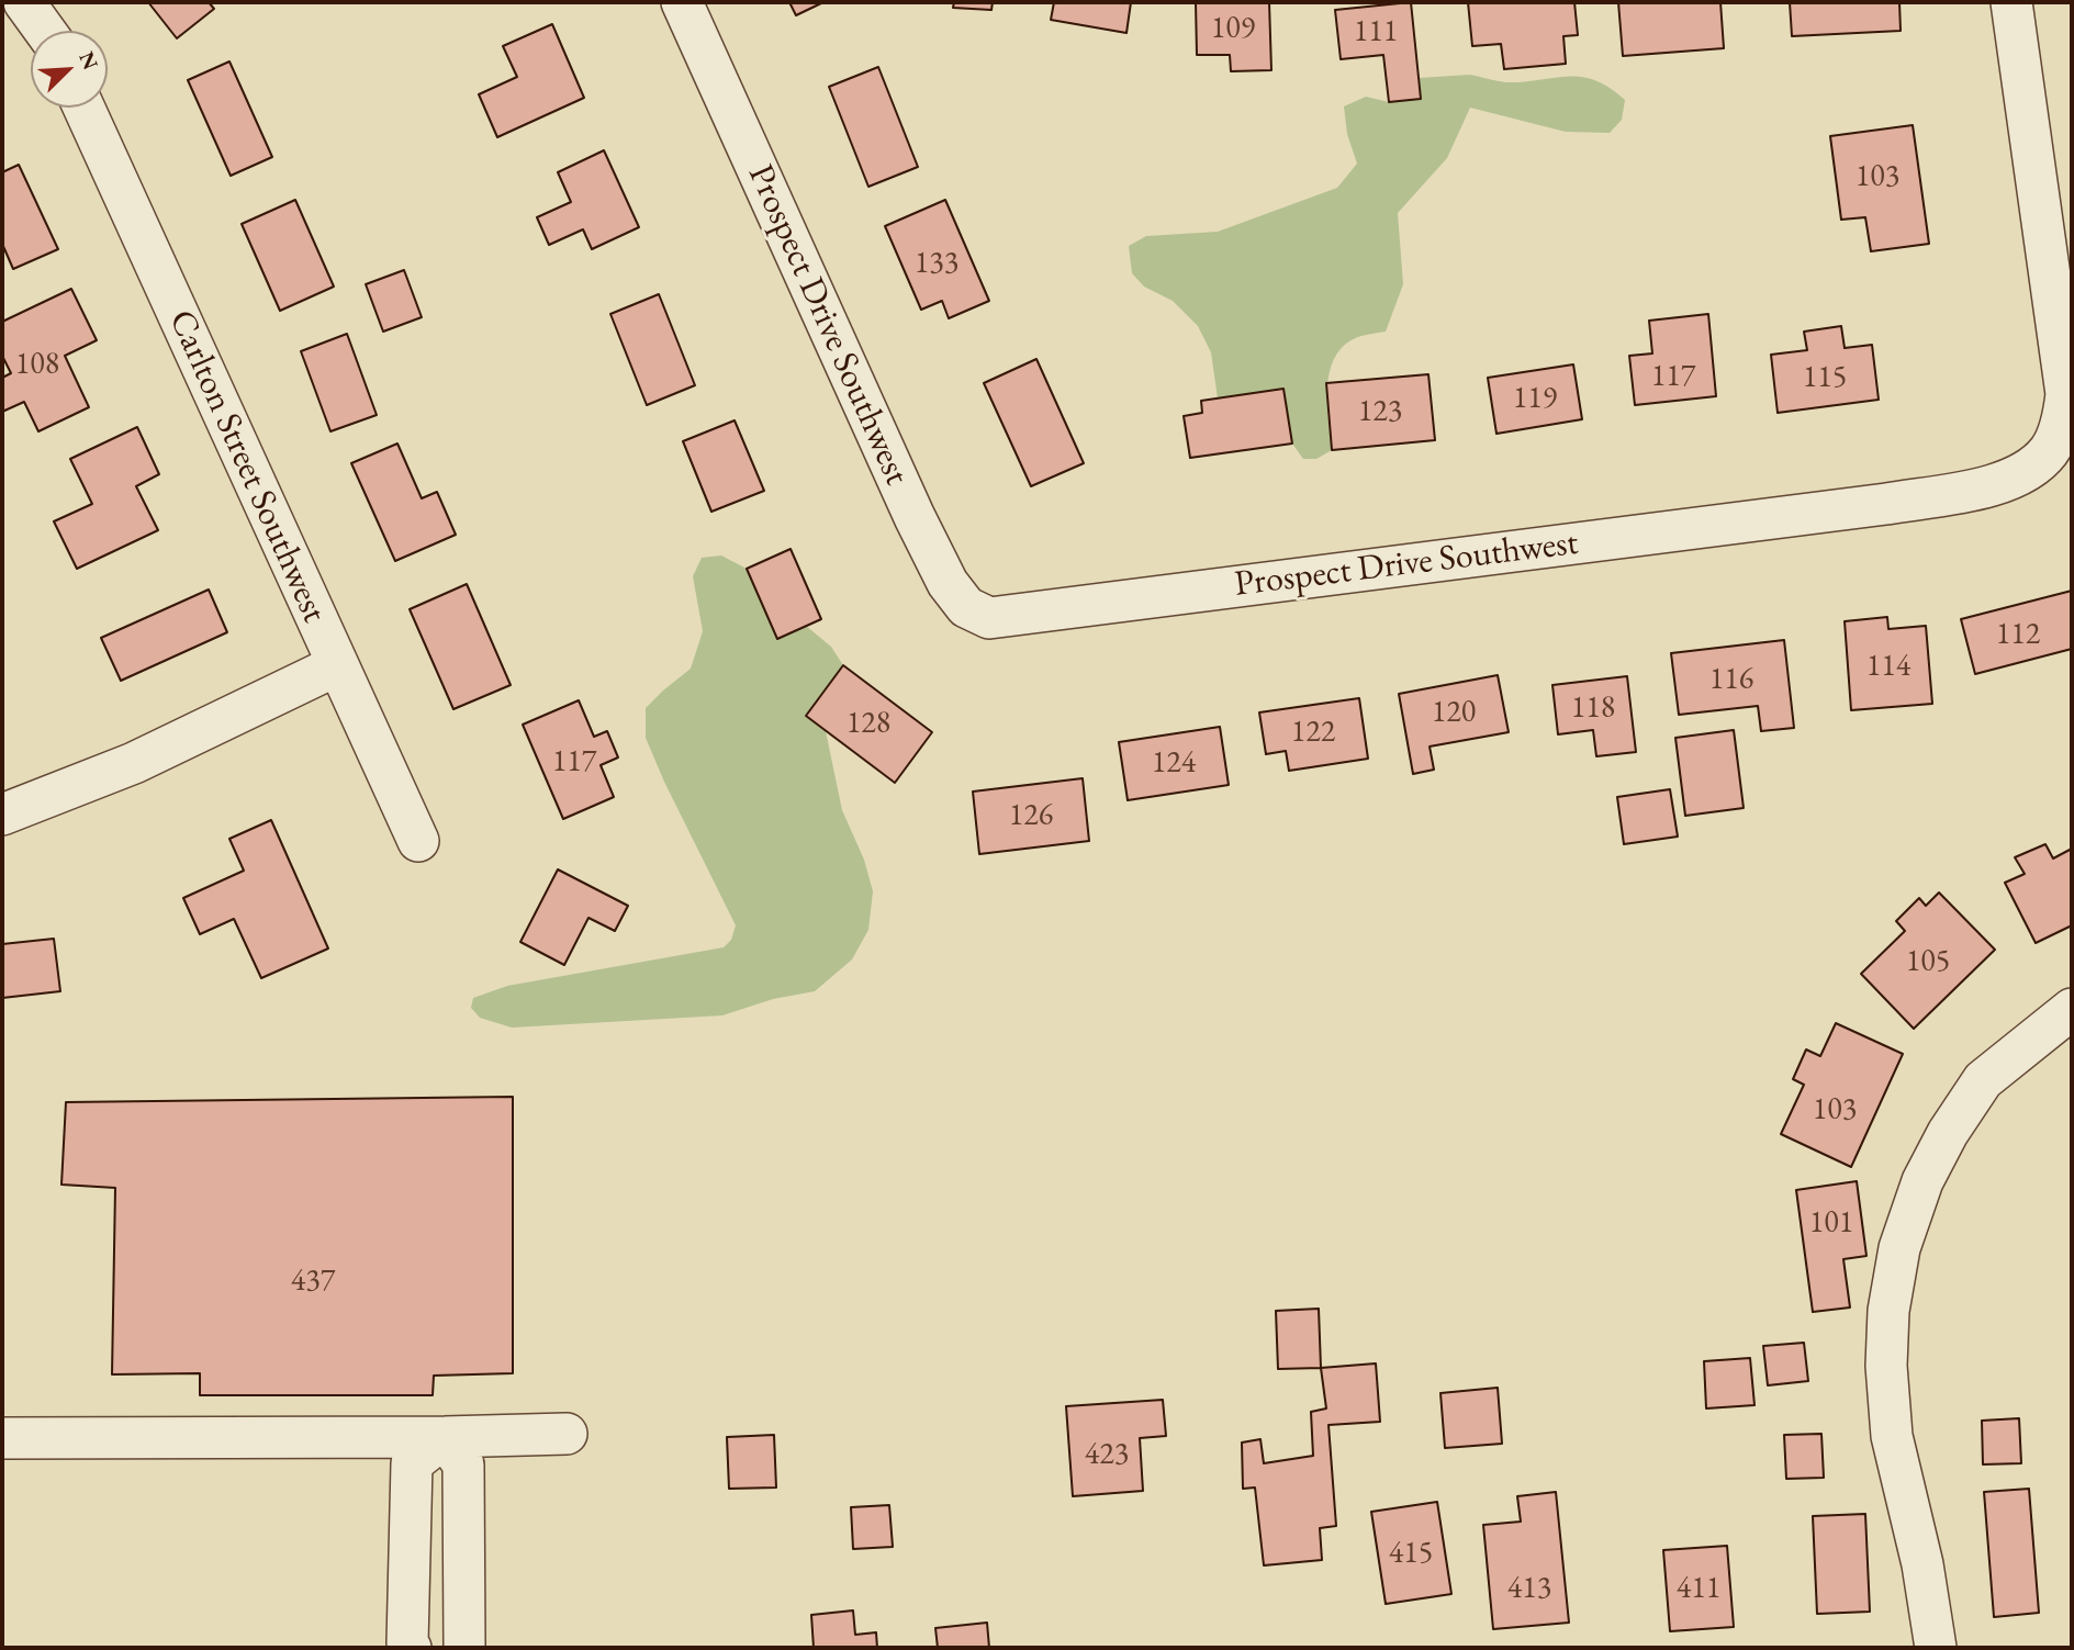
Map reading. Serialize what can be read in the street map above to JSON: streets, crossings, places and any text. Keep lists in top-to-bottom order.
{
  "streets": {
    "street": ["Prospect Drive Southwest", "Carlton Street Southwest"]
  },
  "house_numbers": [
    "109",
    "111",
    "103",
    "133",
    "108",
    "117",
    "115",
    "119",
    "123",
    "112",
    "114",
    "116",
    "118",
    "120",
    "128",
    "122",
    "117",
    "124",
    "126",
    "105",
    "103",
    "101",
    "437",
    "423",
    "415",
    "413",
    "411"
  ],
  "north": "top right"
}
